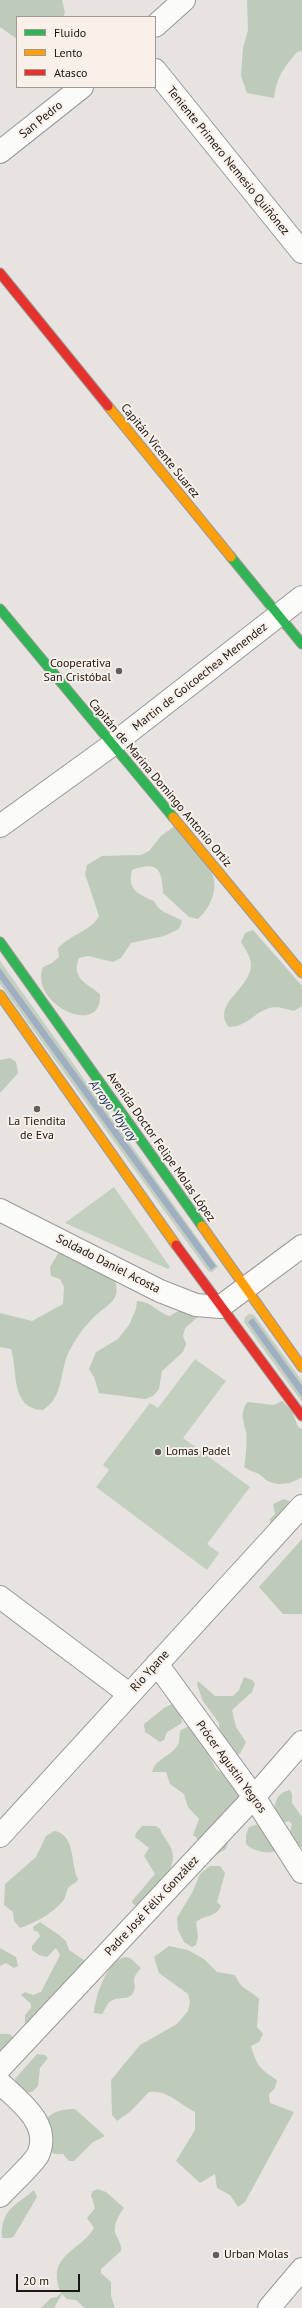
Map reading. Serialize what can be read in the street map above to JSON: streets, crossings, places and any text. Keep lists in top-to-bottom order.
{
  "streets": {
    "main road": ["Capitán Vicente Suarez", "Capitán de Marina Domingo Antonio Ortiz", "Avenida Doctor Felipe Molas López"],
    "street": [
      "San Pedro",
      "Teniente Primero Nemesio Quiñónez",
      "Martin de Goicoechea Menendez",
      "Soldado Daniel Acosta",
      "Río Ypane",
      "Prócer Agustín Yegros",
      "Padre José Félix González"
    ]
  },
  "crossings": [
    ["Capitán Vicente Suarez", "Martin de Goicoechea Menendez"],
    ["Martin de Goicoechea Menendez", "Capitán de Marina Domingo Antonio Ortiz"],
    ["Río Ypane", "Prócer Agustín Yegros"],
    ["Prócer Agustín Yegros", "Padre José Félix González"]
  ],
  "water": ["Arroyo Ybyray"],
  "places": [
    "Cooperativa San Cristóbal",
    "La Tiendita de Eva",
    "Lomas Padel",
    "Urban Molas"
  ],
  "legend": ["Fluido", "Lento", "Atasco"],
  "scale_bar": "20 m"
}
